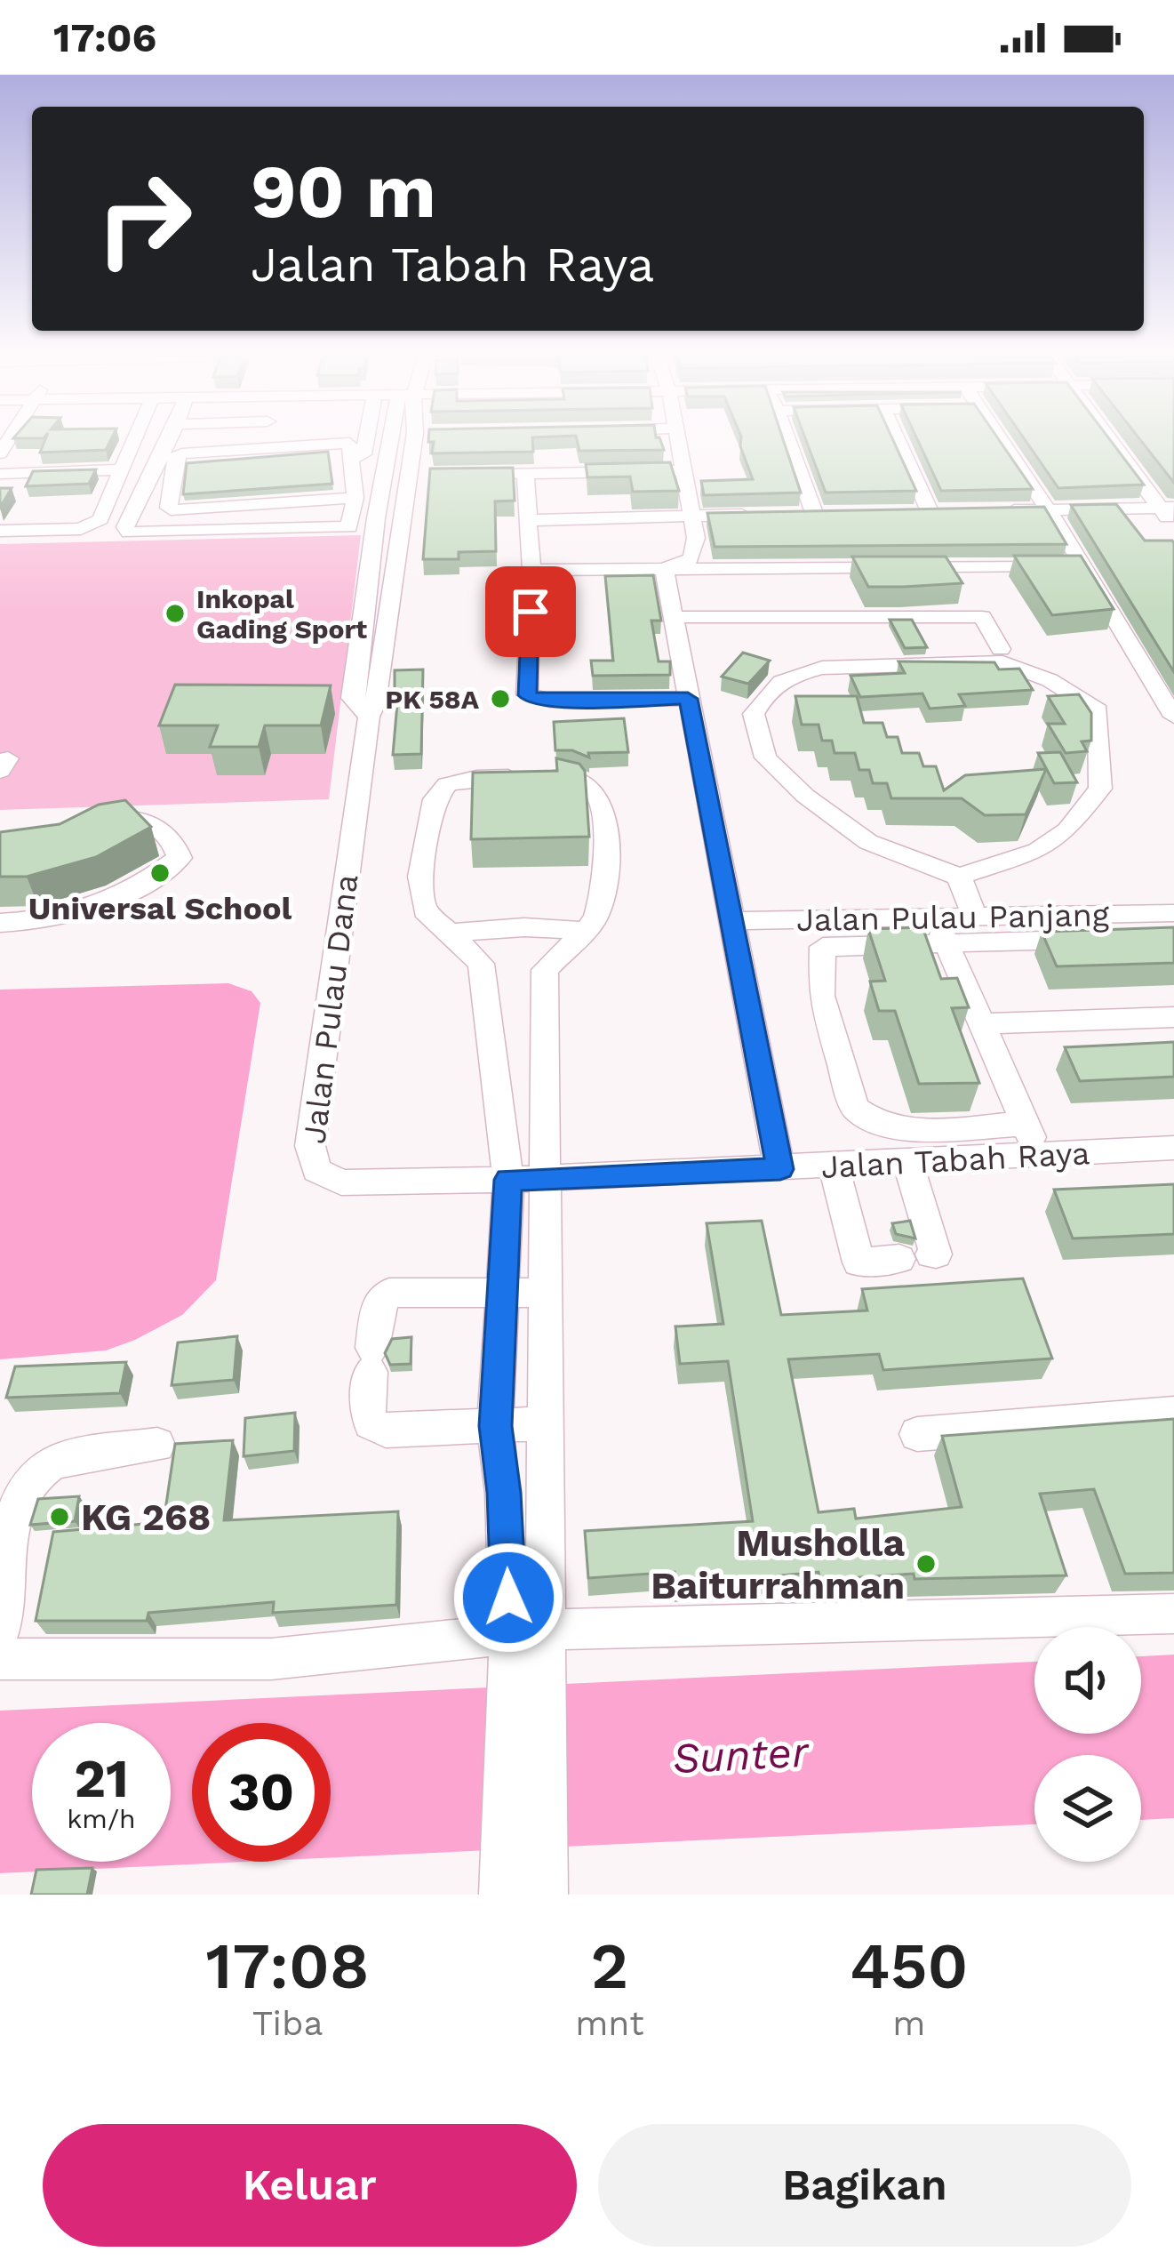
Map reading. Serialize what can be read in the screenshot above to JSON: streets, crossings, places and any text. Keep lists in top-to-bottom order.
{
  "streets": {
    "street": ["Jalan Pulau Panjang", "Jalan Pulau Dana", "Jalan Tabah Raya"]
  },
  "crossings": [
    ["Jalan Pulau Dana", "Jalan Tabah Raya"]
  ],
  "water": ["Sunter"],
  "places": [
    "Inkopal Gading Sport",
    "PK 58A",
    "Universal School",
    "KG 268",
    "Musholla Baiturrahman"
  ],
  "page": {
    "status": "17:06",
    "turn": ["90 m", "Jalan Tabah Raya"],
    "speed": "21 km/h",
    "limit": "30",
    "eta": [
      "17:08",
      "Tiba",
      "2",
      "mnt",
      "450",
      "m"
    ],
    "buttons": ["Keluar", "Bagikan"]
  }
}
